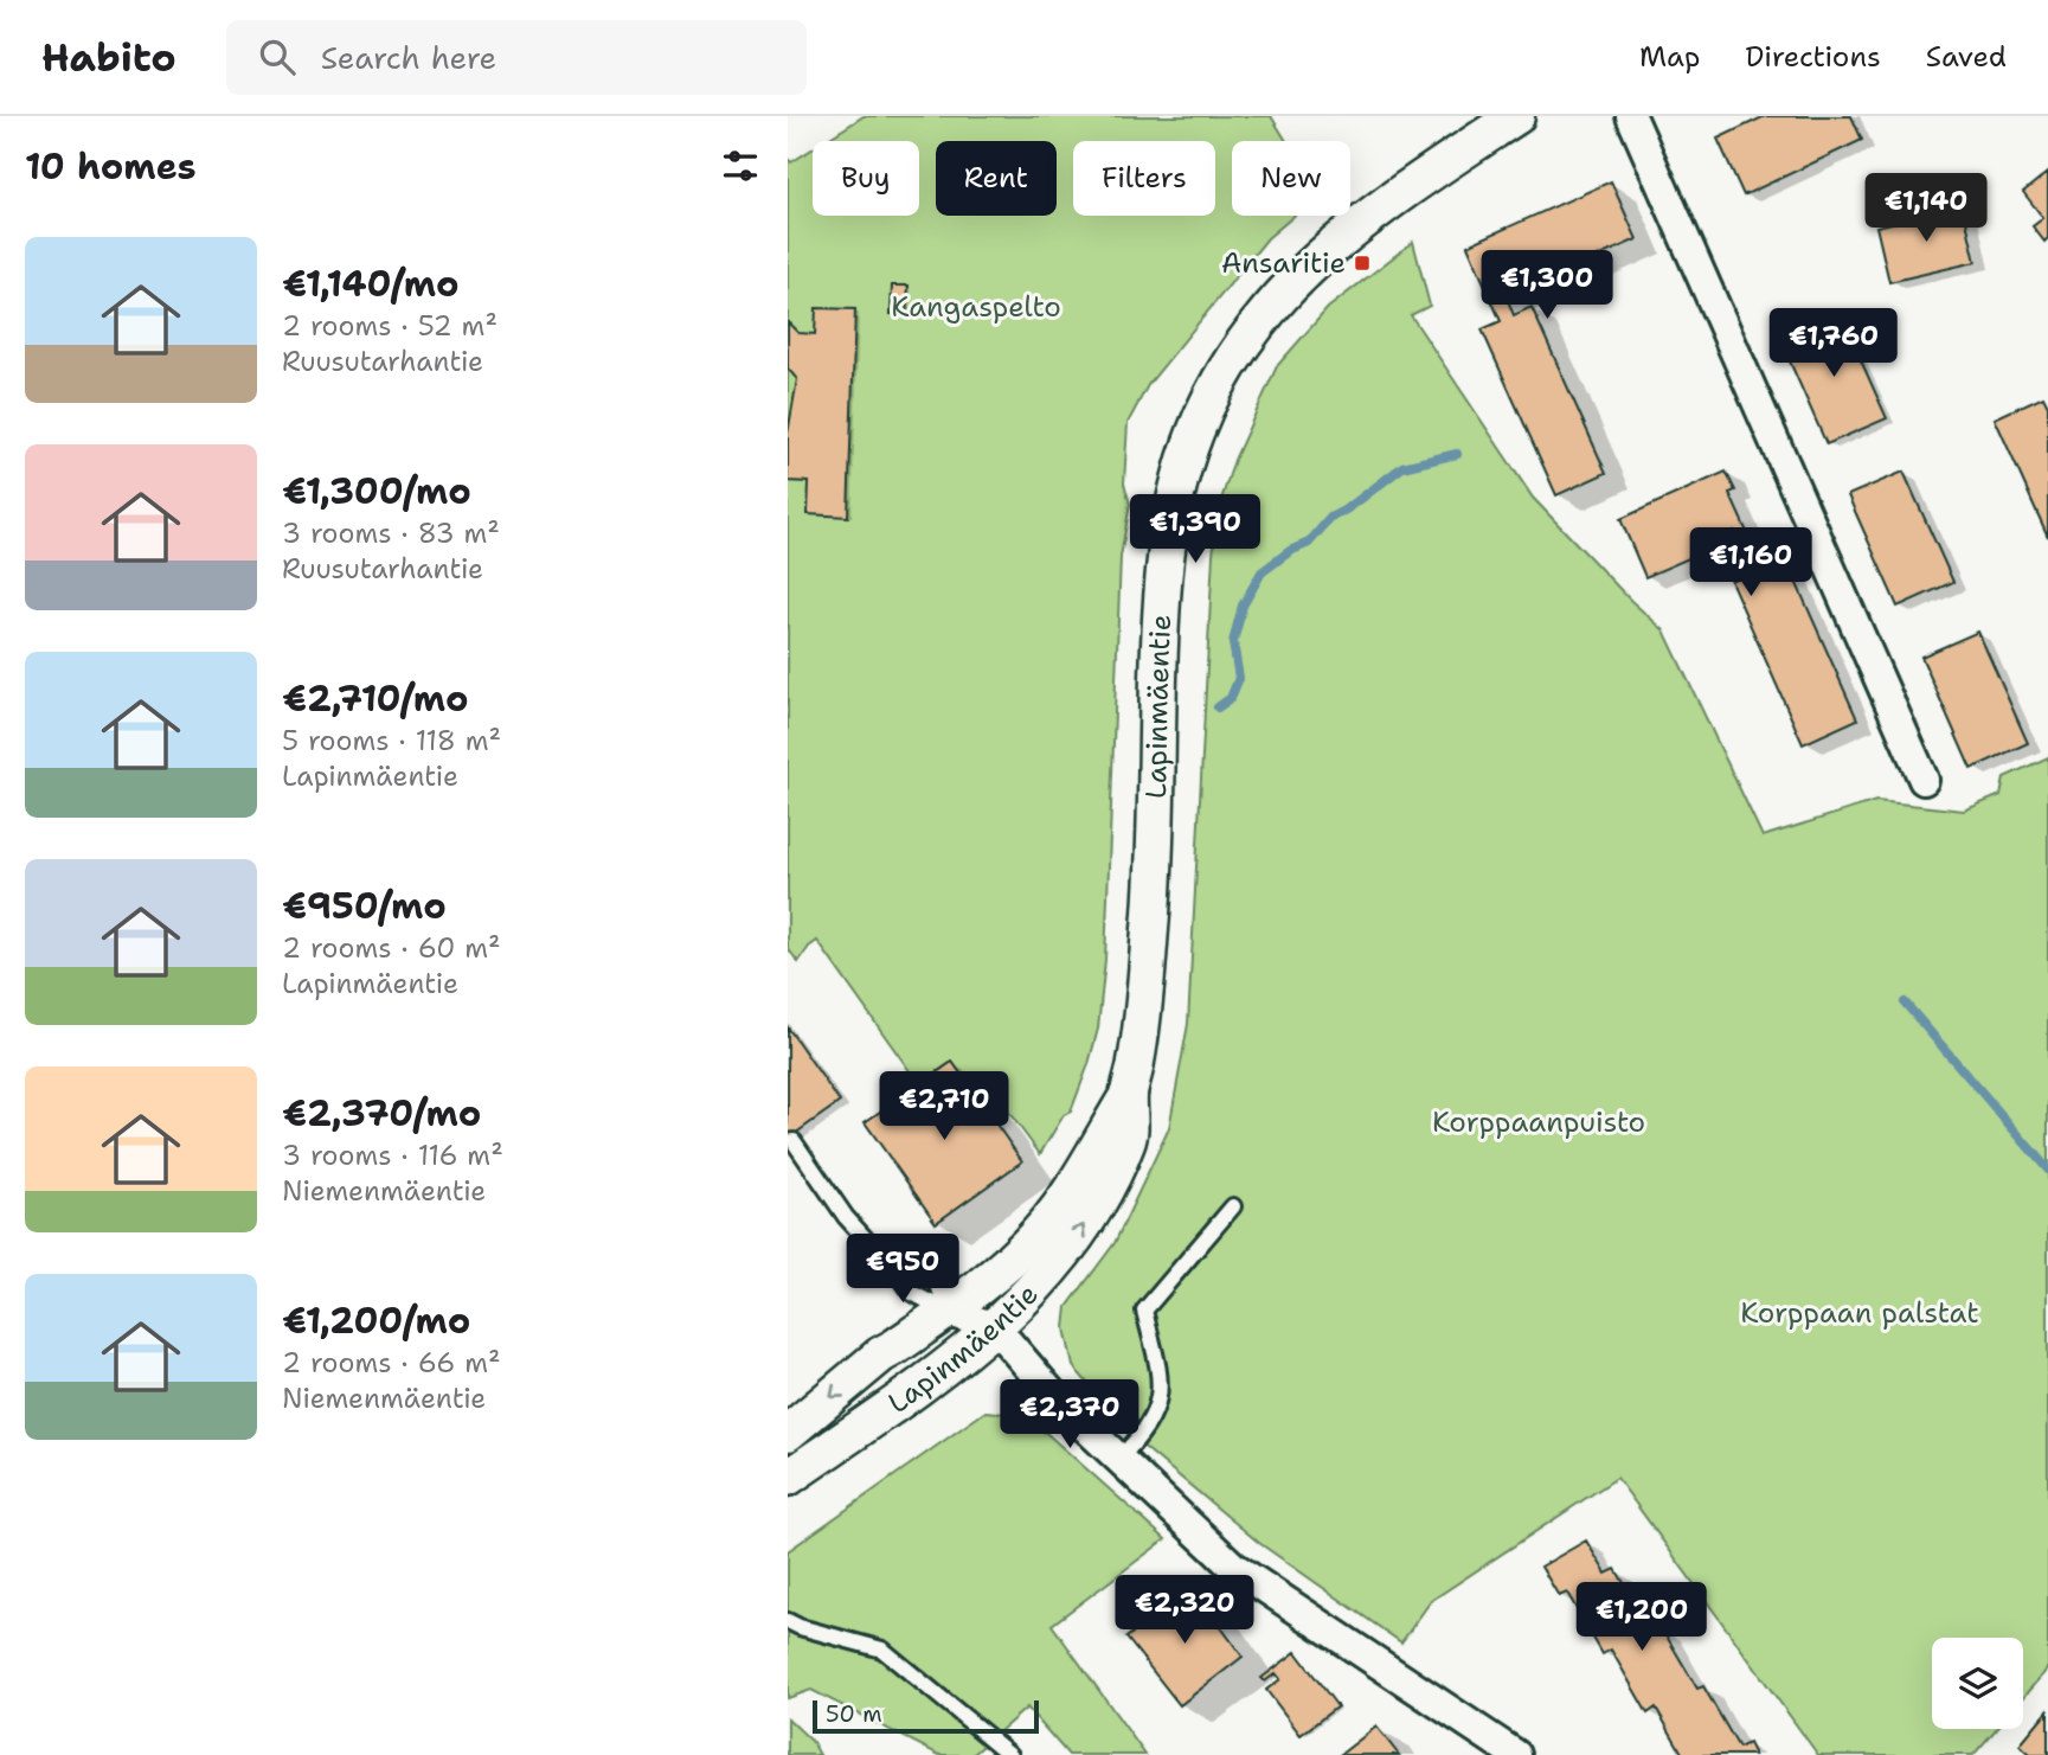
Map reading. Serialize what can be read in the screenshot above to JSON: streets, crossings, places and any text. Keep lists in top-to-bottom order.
{
  "streets": {
    "street": ["Lapinmäentie"]
  },
  "parks": ["Kangaspelto", "Korppaanpuisto", "Korppaan palstat"],
  "places": {
    "transit": ["Ansaritie"]
  },
  "scale_bar": "50 m",
  "page": {
    "header": "Habito",
    "search": "Search here",
    "nav": ["Map", "Directions", "Saved"],
    "heading": "10 homes",
    "chip": [
      "Buy",
      "Rent",
      "Filters",
      "New"
    ],
    "price": [
      "€1,140",
      "€1,300",
      "€1,760",
      "€1,390",
      "€1,160",
      "€2,710",
      "€950",
      "€2,370",
      "€2,320",
      "€1,200"
    ],
    "list": [
      {
        "name": "€1,140/mo",
        "note": "2 rooms · 52 m² · Ruusutarhantie"
      },
      {
        "name": "€1,300/mo",
        "note": "3 rooms · 83 m² · Ruusutarhantie"
      },
      {
        "name": "€2,710/mo",
        "note": "5 rooms · 118 m² · Lapinmäentie"
      },
      {
        "name": "€950/mo",
        "note": "2 rooms · 60 m² · Lapinmäentie"
      },
      {
        "name": "€2,370/mo",
        "note": "3 rooms · 116 m² · Niemenmäentie"
      },
      {
        "name": "€1,200/mo",
        "note": "2 rooms · 66 m² · Niemenmäentie"
      }
    ],
    "scale": "50 m"
  }
}
